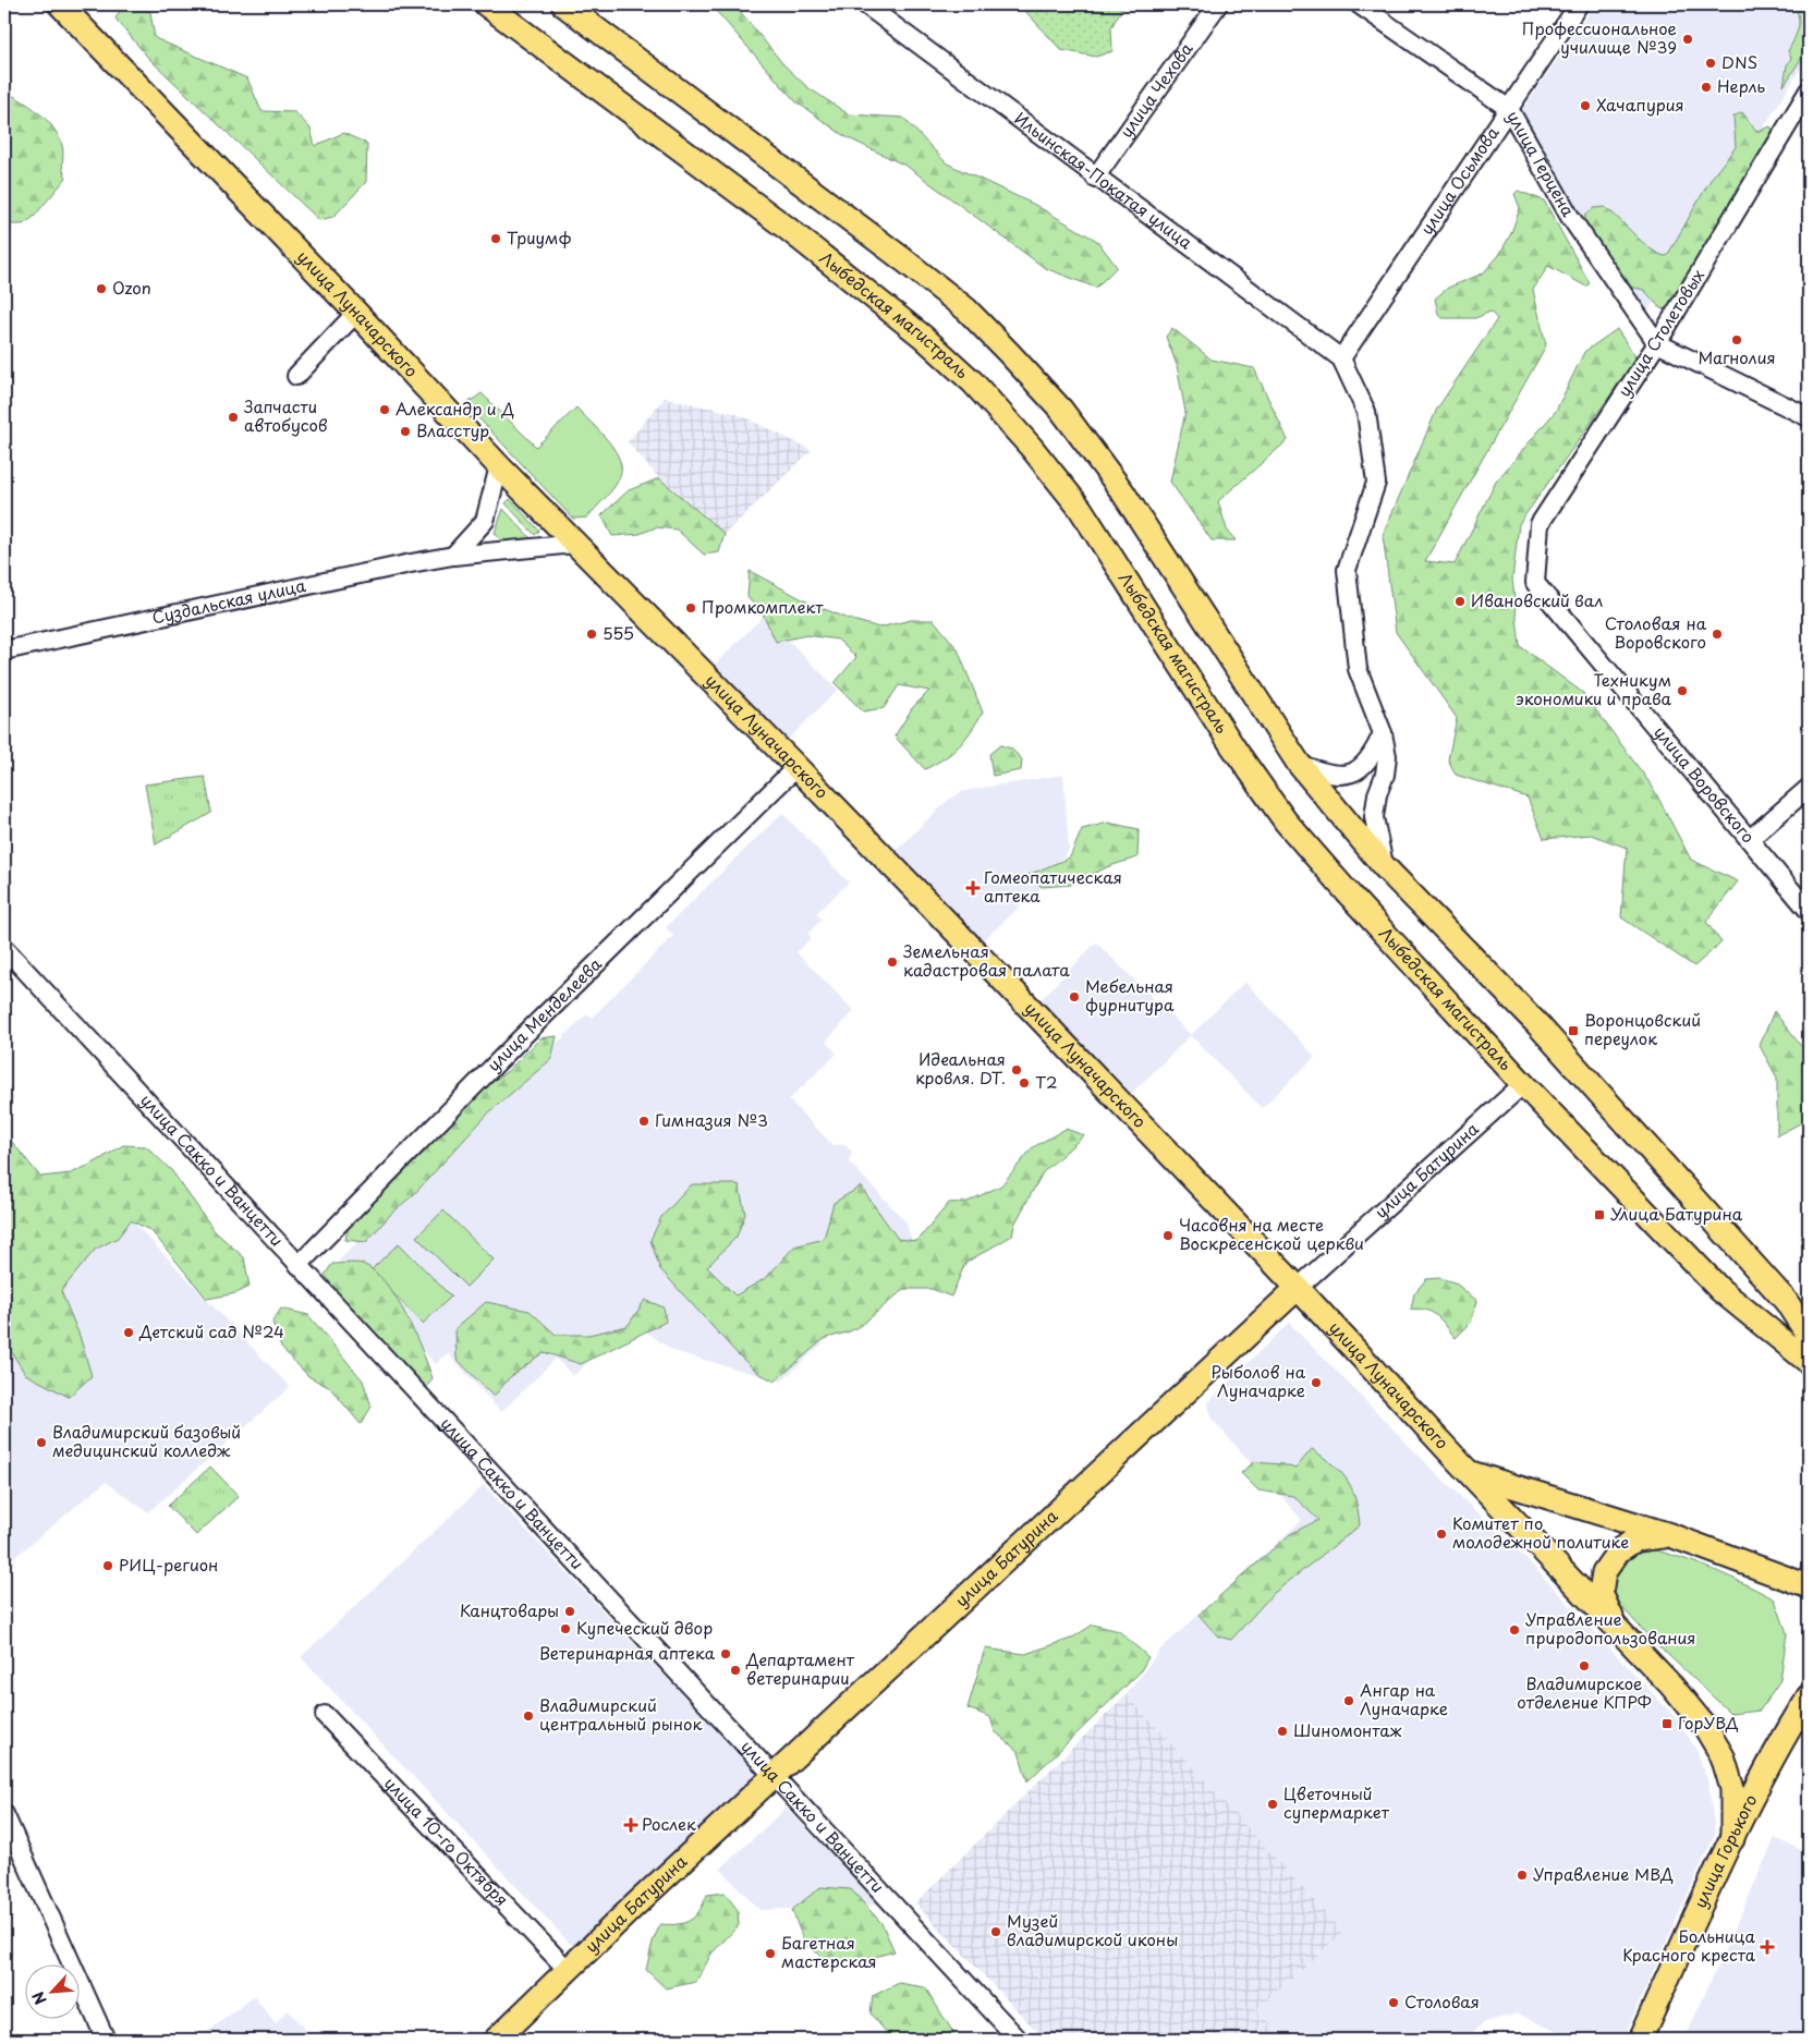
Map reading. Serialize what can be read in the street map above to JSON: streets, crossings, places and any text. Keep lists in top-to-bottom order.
{
  "streets": {
    "main road": [
      "улица Луначарского",
      "Лыбедская магистраль",
      "улица Батурина",
      "улица Горького"
    ],
    "street": [
      "улица Чехова",
      "улица Герцена",
      "Ильинская-Покатая улица",
      "улица Осьмова",
      "улица Столетовых",
      "Суздальская улица",
      "улица Воровского",
      "улица Менделеева",
      "улица Сакко и Ванцетти",
      "улица 10-го Октября"
    ]
  },
  "crossings": [
    ["улица Чехова", "Ильинская-Покатая улица"],
    ["улица Герцена", "улица Осьмова"],
    ["улица Герцена", "улица Столетовых"],
    ["Ильинская-Покатая улица", "улица Осьмова"],
    ["улица Луначарского", "Суздальская улица"],
    ["улица Луначарского", "улица Менделеева"],
    ["улица Луначарского", "улица Батурина"],
    ["улица Луначарского", "улица Горького"],
    ["Лыбедская магистраль", "улица Батурина"],
    ["улица Столетовых", "улица Воровского"],
    ["улица Менделеева", "улица Сакко и Ванцетти"],
    ["улица Сакко и Ванцетти", "улица Батурина"],
    ["улица Батурина", "улица 10-го Октября"]
  ],
  "places": {
    "other": [
      "Профессиональное училище №39",
      "DNS",
      "Нерль",
      "Хачапурия",
      "Триумф",
      "Ozon",
      "Магнолия",
      "Александр и Д",
      "Запчасти автобусов",
      "Власстур",
      "Ивановский вал",
      "Промкомплект",
      "555",
      "Столовая на Воровского",
      "Техникум экономики и права",
      "Земельная кадастровая палата",
      "Мебельная фурнитура",
      "Идеальная кровля. DT.",
      "T2",
      "Гимназия №3",
      "Часовня на месте Воскресенской церкви",
      "Детский сад №24",
      "Рыболов на Луначарке",
      "Владимирский базовый медицинский колледж",
      "Комитет по молодежной политике",
      "РИЦ-регион",
      "Канцтовары",
      "Купеческий двор",
      "Управление природопользования",
      "Ветеринарная аптека",
      "Владимирское отделение КПРФ",
      "Департамент ветеринарии",
      "Ангар на Луначарке",
      "Владимирский центральный рынок",
      "Шиномонтаж",
      "Цветочный супермаркет",
      "Управление МВД",
      "Музей владимирской иконы",
      "Багетная мастерская",
      "Столовая"
    ],
    "health": ["Гомеопатическая аптека", "Рослек", "Больница Красного креста"],
    "transit": ["Воронцовский переулок", "Улица Батурина", "ГорУВД"]
  },
  "north": "bottom left"
}
